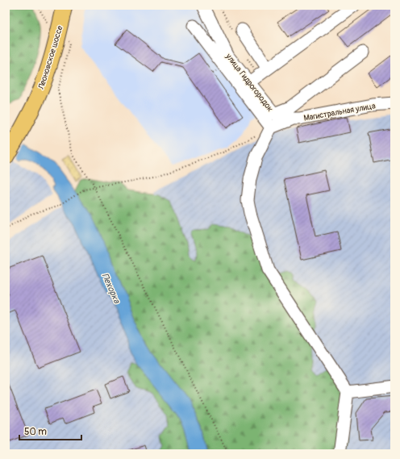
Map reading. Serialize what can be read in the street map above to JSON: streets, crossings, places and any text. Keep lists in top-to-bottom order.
{
  "streets": {
    "main road": ["Леоновское шоссе"],
    "street": ["улица Гидрогородок", "Магистральная улица"]
  },
  "crossings": [
    ["улица Гидрогородок", "Магистральная улица"]
  ],
  "water": ["Пехорка"],
  "scale_bar": "50 m"
}
